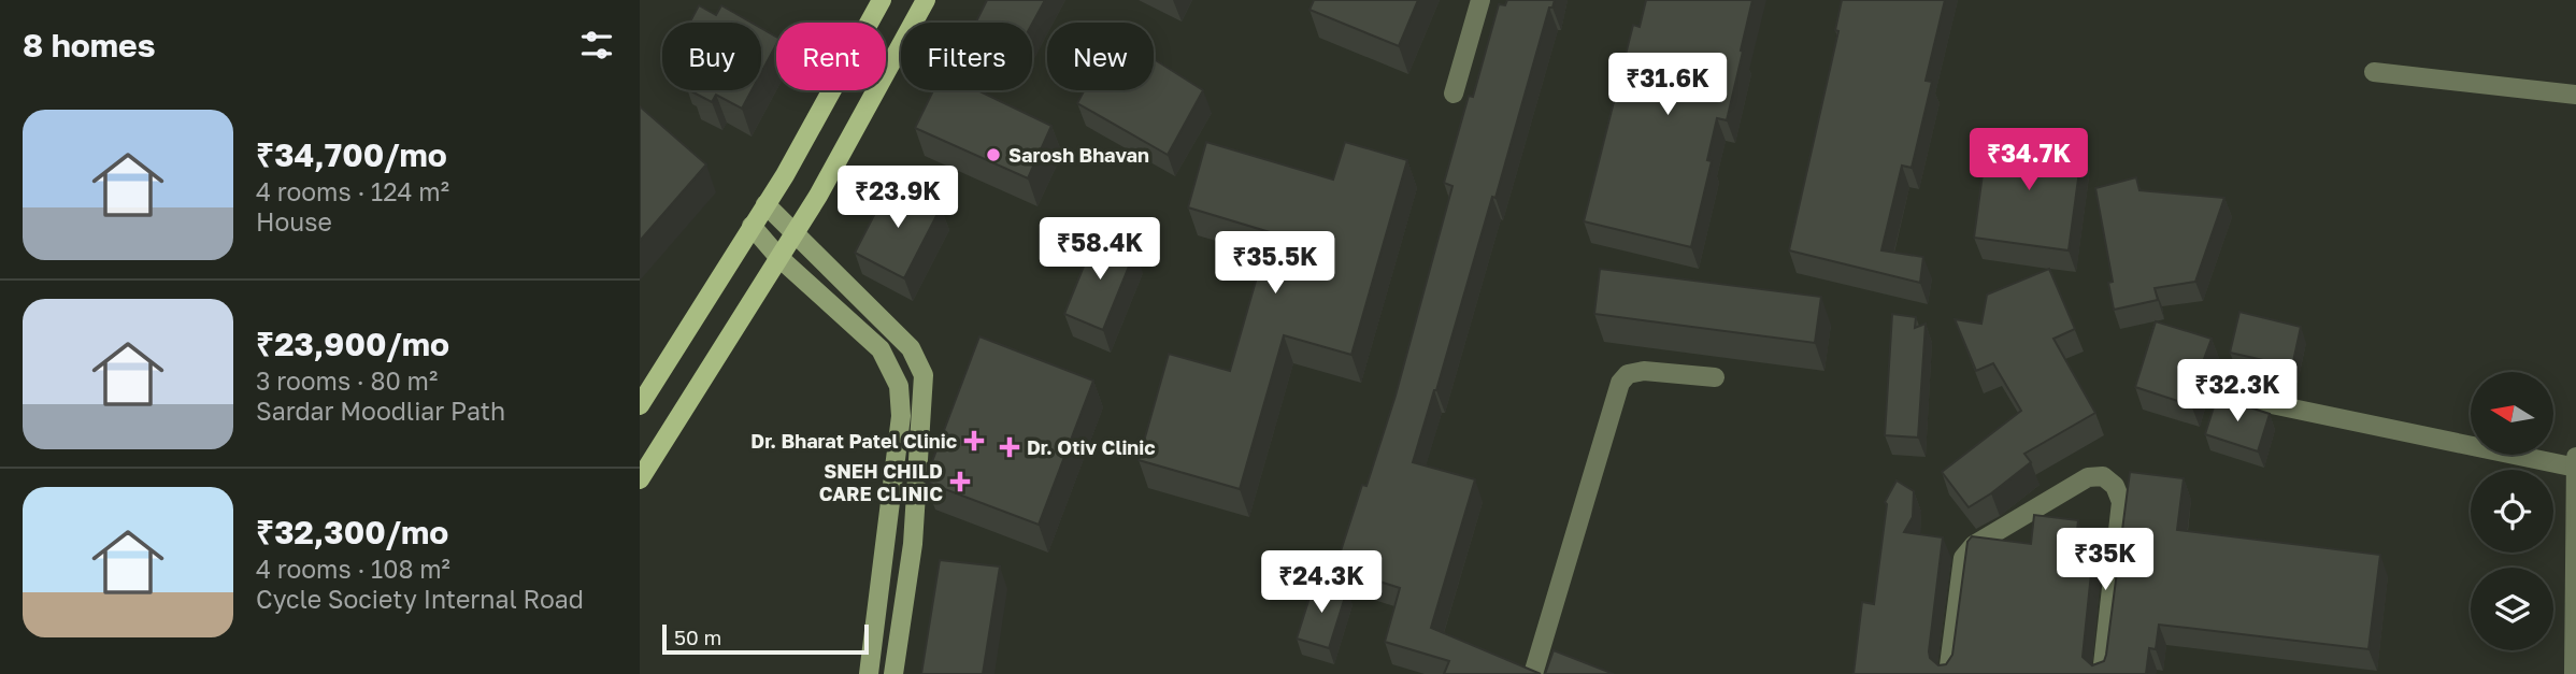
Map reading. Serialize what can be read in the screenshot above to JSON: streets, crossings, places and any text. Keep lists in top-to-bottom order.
{
  "places": {
    "other": ["Sarosh Bhavan"],
    "health": ["Dr. Bharat Patel Clinic", "Dr. Otiv Clinic", "SNEH CHILD CARE CLINIC"]
  },
  "scale_bar": "50 m",
  "north": "left",
  "page": {
    "heading": "8 homes",
    "chip": [
      "Buy",
      "Rent",
      "Filters",
      "New"
    ],
    "price": [
      "₹31.6K",
      "₹34.7K",
      "₹23.9K",
      "₹58.4K",
      "₹35.5K",
      "₹32.3K",
      "₹35K",
      "₹24.3K"
    ],
    "list": [
      {
        "name": "₹34,700/mo",
        "note": "4 rooms · 124 m² · House"
      },
      {
        "name": "₹23,900/mo",
        "note": "3 rooms · 80 m² · Sardar Moodliar Path"
      },
      {
        "name": "₹32,300/mo",
        "note": "4 rooms · 108 m² · Cycle Society Internal Road"
      }
    ],
    "scale": "50 m"
  }
}
